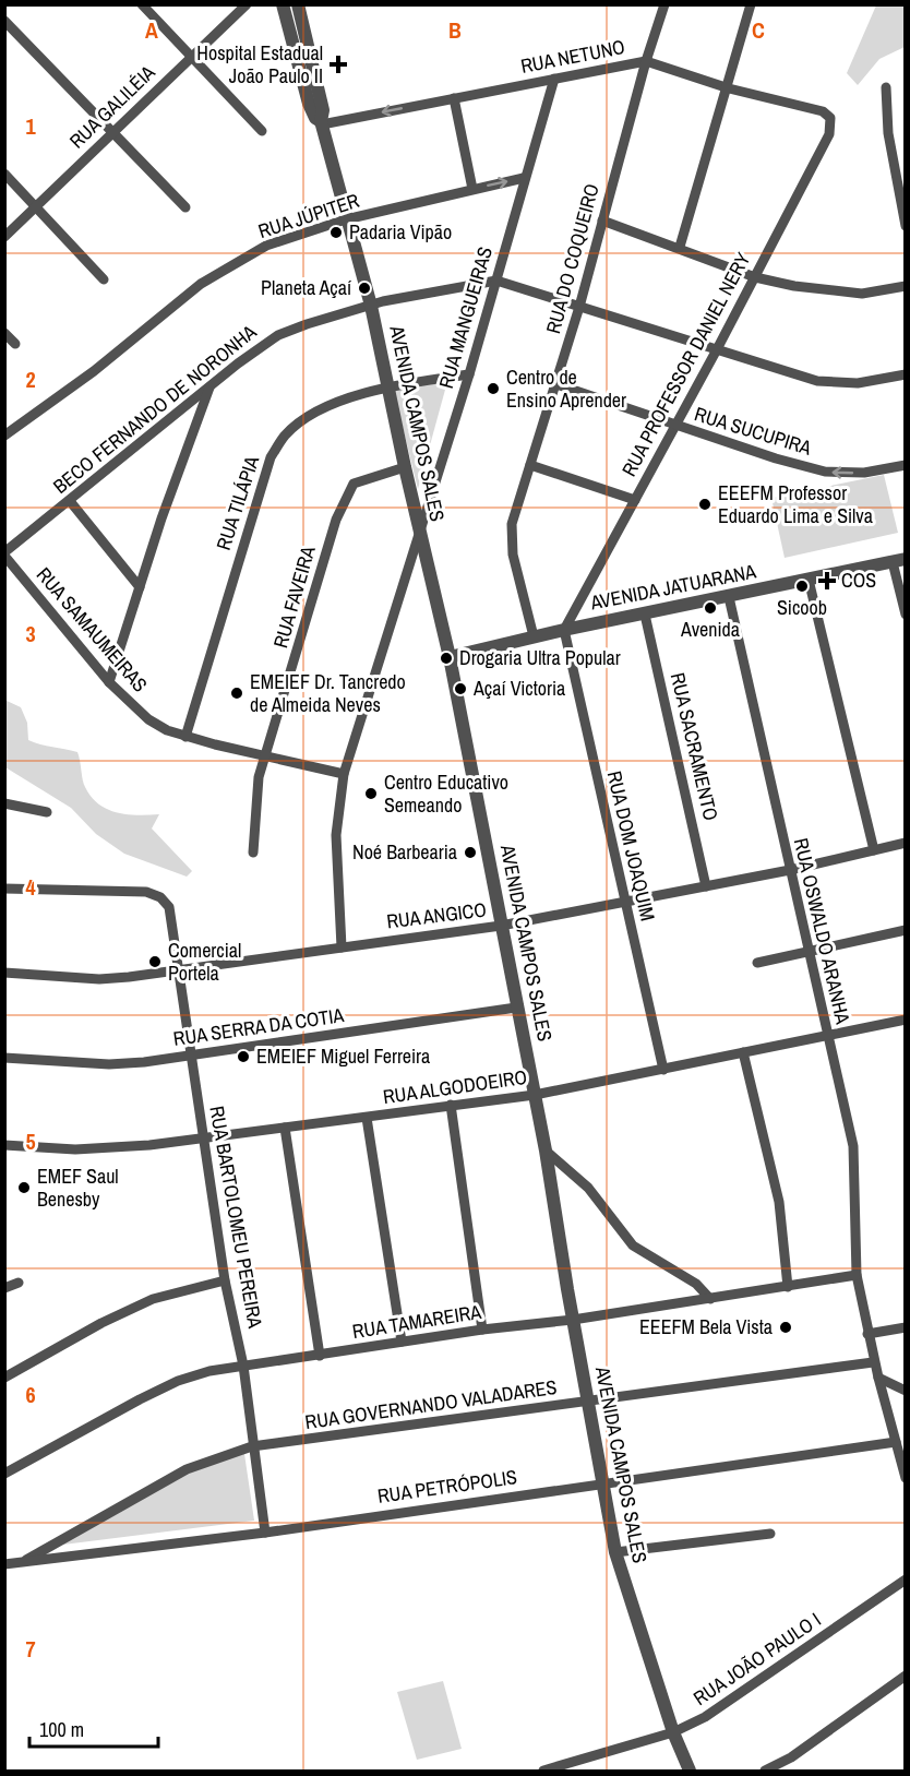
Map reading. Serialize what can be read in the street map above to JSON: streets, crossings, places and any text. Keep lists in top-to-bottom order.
{
  "streets": {
    "street": [
      "RUA NETUNO",
      "RUA GALILÉIA",
      "RUA JÚPITER",
      "RUA DO COQUEIRO",
      "RUA MANGUEIRAS",
      "RUA PROFESSOR DANIEL NERY",
      "BECO FERNANDO DE NORONHA",
      "AVENIDA CAMPOS SALES",
      "RUA SUCUPIRA",
      "RUA TILÁPIA",
      "AVENIDA JATUARANA",
      "RUA FAVEIRA",
      "RUA SAMAUMEIRAS",
      "RUA SACRAMENTO",
      "RUA DOM JOAQUIM",
      "RUA ANGICO",
      "RUA OSWALDO ARANHA",
      "RUA SERRA DA COTIA",
      "RUA ALGODOEIRO",
      "RUA BARTOLOMEU PEREIRA",
      "RUA TAMAREIRA",
      "RUA GOVERNANDO VALADARES",
      "RUA PETRÓPOLIS",
      "RUA JOÃO PAULO I"
    ]
  },
  "crossings": [
    ["RUA NETUNO", "RUA DO COQUEIRO"],
    ["RUA NETUNO", "RUA MANGUEIRAS"],
    ["RUA NETUNO", "RUA PROFESSOR DANIEL NERY"],
    ["RUA NETUNO", "AVENIDA CAMPOS SALES"],
    ["RUA JÚPITER", "RUA MANGUEIRAS"],
    ["RUA JÚPITER", "AVENIDA CAMPOS SALES"],
    ["RUA DO COQUEIRO", "BECO FERNANDO DE NORONHA"],
    ["RUA DO COQUEIRO", "RUA SUCUPIRA"],
    ["RUA DO COQUEIRO", "AVENIDA JATUARANA"],
    ["RUA MANGUEIRAS", "BECO FERNANDO DE NORONHA"],
    ["RUA MANGUEIRAS", "AVENIDA CAMPOS SALES"],
    ["RUA MANGUEIRAS", "RUA TILÁPIA"],
    ["RUA MANGUEIRAS", "RUA SAMAUMEIRAS"],
    ["RUA MANGUEIRAS", "RUA ANGICO"],
    ["RUA PROFESSOR DANIEL NERY", "BECO FERNANDO DE NORONHA"],
    ["RUA PROFESSOR DANIEL NERY", "RUA SUCUPIRA"],
    ["RUA PROFESSOR DANIEL NERY", "AVENIDA JATUARANA"],
    ["RUA PROFESSOR DANIEL NERY", "RUA DOM JOAQUIM"],
    ["BECO FERNANDO DE NORONHA", "AVENIDA CAMPOS SALES"],
    ["BECO FERNANDO DE NORONHA", "RUA SAMAUMEIRAS"],
    ["AVENIDA CAMPOS SALES", "RUA TILÁPIA"],
    ["AVENIDA CAMPOS SALES", "AVENIDA JATUARANA"],
    ["AVENIDA CAMPOS SALES", "RUA FAVEIRA"],
    ["AVENIDA CAMPOS SALES", "RUA ANGICO"],
    ["AVENIDA CAMPOS SALES", "RUA SERRA DA COTIA"],
    ["AVENIDA CAMPOS SALES", "RUA ALGODOEIRO"],
    ["AVENIDA CAMPOS SALES", "RUA TAMAREIRA"],
    ["AVENIDA CAMPOS SALES", "RUA GOVERNANDO VALADARES"],
    ["AVENIDA CAMPOS SALES", "RUA PETRÓPOLIS"],
    ["AVENIDA CAMPOS SALES", "RUA JOÃO PAULO I"],
    ["RUA TILÁPIA", "RUA SAMAUMEIRAS"],
    ["AVENIDA JATUARANA", "RUA SACRAMENTO"],
    ["AVENIDA JATUARANA", "RUA DOM JOAQUIM"],
    ["AVENIDA JATUARANA", "RUA OSWALDO ARANHA"],
    ["RUA FAVEIRA", "RUA SAMAUMEIRAS"],
    ["RUA SACRAMENTO", "RUA ANGICO"],
    ["RUA DOM JOAQUIM", "RUA ANGICO"],
    ["RUA DOM JOAQUIM", "RUA ALGODOEIRO"],
    ["RUA ANGICO", "RUA OSWALDO ARANHA"],
    ["RUA ANGICO", "RUA BARTOLOMEU PEREIRA"],
    ["RUA OSWALDO ARANHA", "RUA ALGODOEIRO"],
    ["RUA OSWALDO ARANHA", "RUA TAMAREIRA"],
    ["RUA OSWALDO ARANHA", "RUA GOVERNANDO VALADARES"],
    ["RUA SERRA DA COTIA", "RUA BARTOLOMEU PEREIRA"],
    ["RUA ALGODOEIRO", "RUA BARTOLOMEU PEREIRA"],
    ["RUA BARTOLOMEU PEREIRA", "RUA TAMAREIRA"],
    ["RUA BARTOLOMEU PEREIRA", "RUA GOVERNANDO VALADARES"],
    ["RUA BARTOLOMEU PEREIRA", "RUA PETRÓPOLIS"],
    ["RUA GOVERNANDO VALADARES", "RUA PETRÓPOLIS"]
  ],
  "one_way": ["RUA SUCUPIRA"],
  "places": {
    "health": ["Hospital Estadual João Paulo II", "COS"],
    "other": [
      "Padaria Vipão",
      "Planeta Açaí",
      "Centro de Ensino Aprender",
      "EEEFM Professor Eduardo Lima e Silva",
      "Sicoob",
      "Avenida",
      "Drogaria Ultra Popular",
      "Açaí Victoria",
      "EMEIEF Dr. Tancredo de Almeida Neves",
      "Centro Educativo Semeando",
      "Noé Barbearia",
      "Comercial Portela",
      "EMEIEF Miguel Ferreira",
      "EMEF Saul Benesby",
      "EEEFM Bela Vista"
    ]
  },
  "scale_bar": "100 m",
  "grid": {
    "columns": ["A", "B", "C"],
    "rows": [
      "1",
      "2",
      "3",
      "4",
      "5",
      "6",
      "7"
    ]
  }
}
